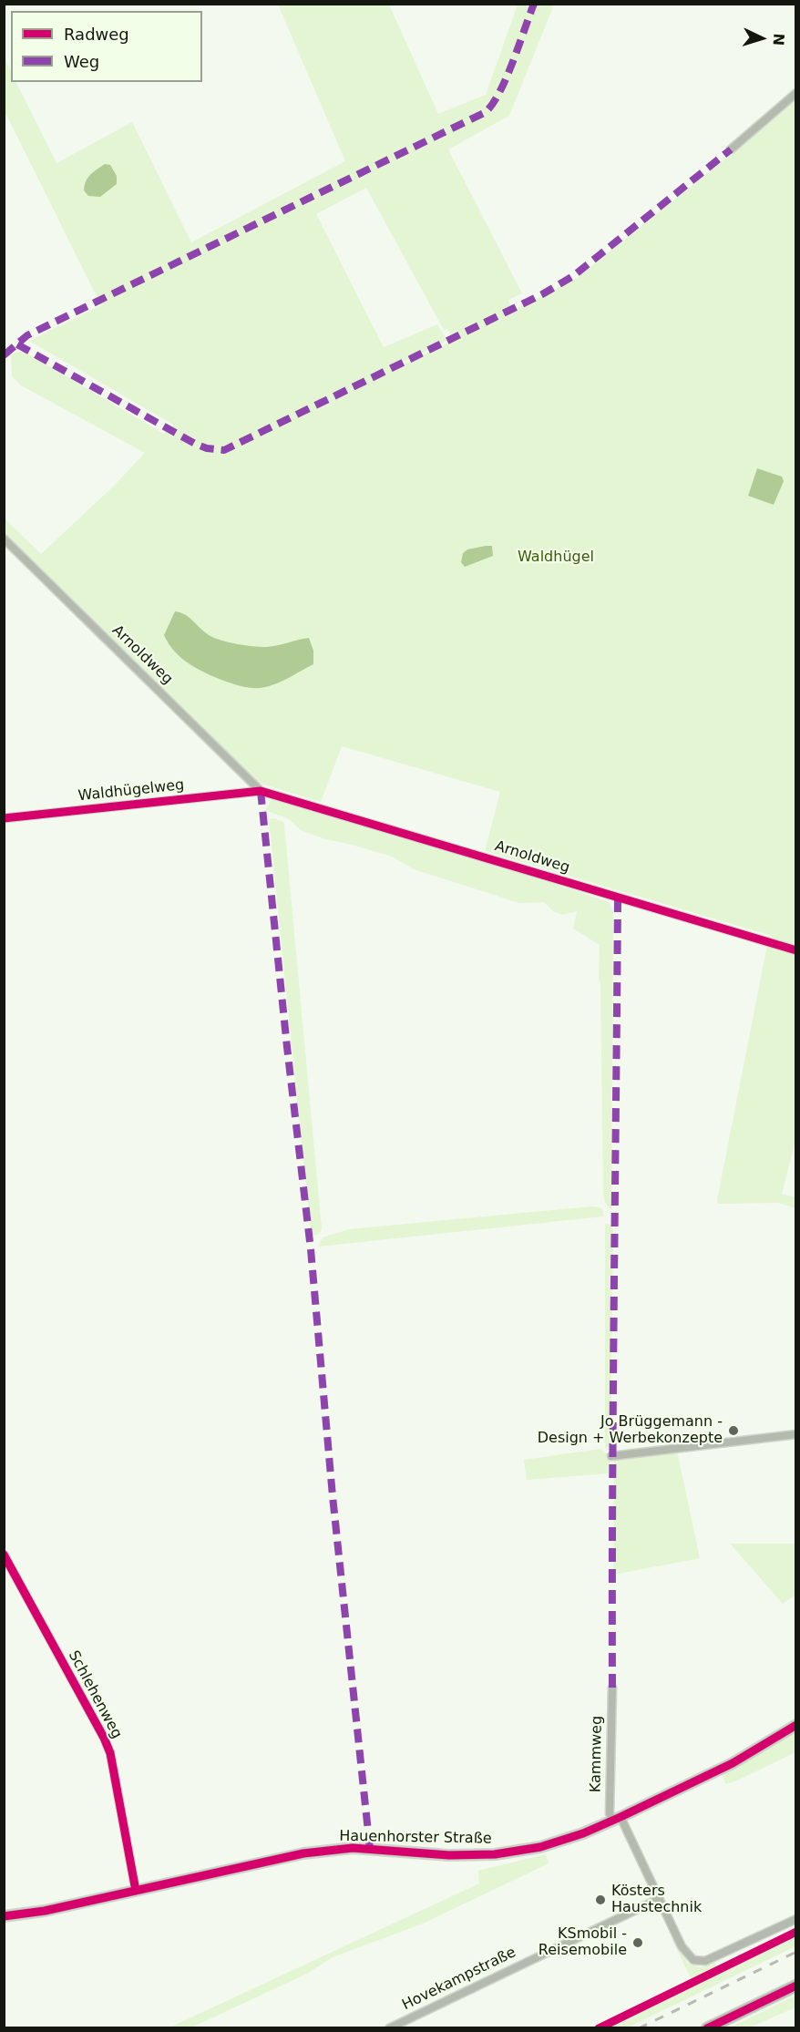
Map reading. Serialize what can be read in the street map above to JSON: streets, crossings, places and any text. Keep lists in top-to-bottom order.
{
  "streets": {
    "street": [
      "Arnoldweg",
      "Waldhügelweg",
      "Schlehenweg",
      "Kammweg",
      "Hauenhorster Straße",
      "Hovekampstraße"
    ]
  },
  "crossings": [
    ["Arnoldweg", "Waldhügelweg"],
    ["Schlehenweg", "Hauenhorster Straße"],
    ["Kammweg", "Hauenhorster Straße"]
  ],
  "parks": ["Waldhügel"],
  "places": ["Jo Brüggemann - Design + Werbekonzepte", "Kösters Haustechnik", "KSmobil - Reisemobile"],
  "legend": ["Radweg", "Weg"],
  "north": "right"
}
